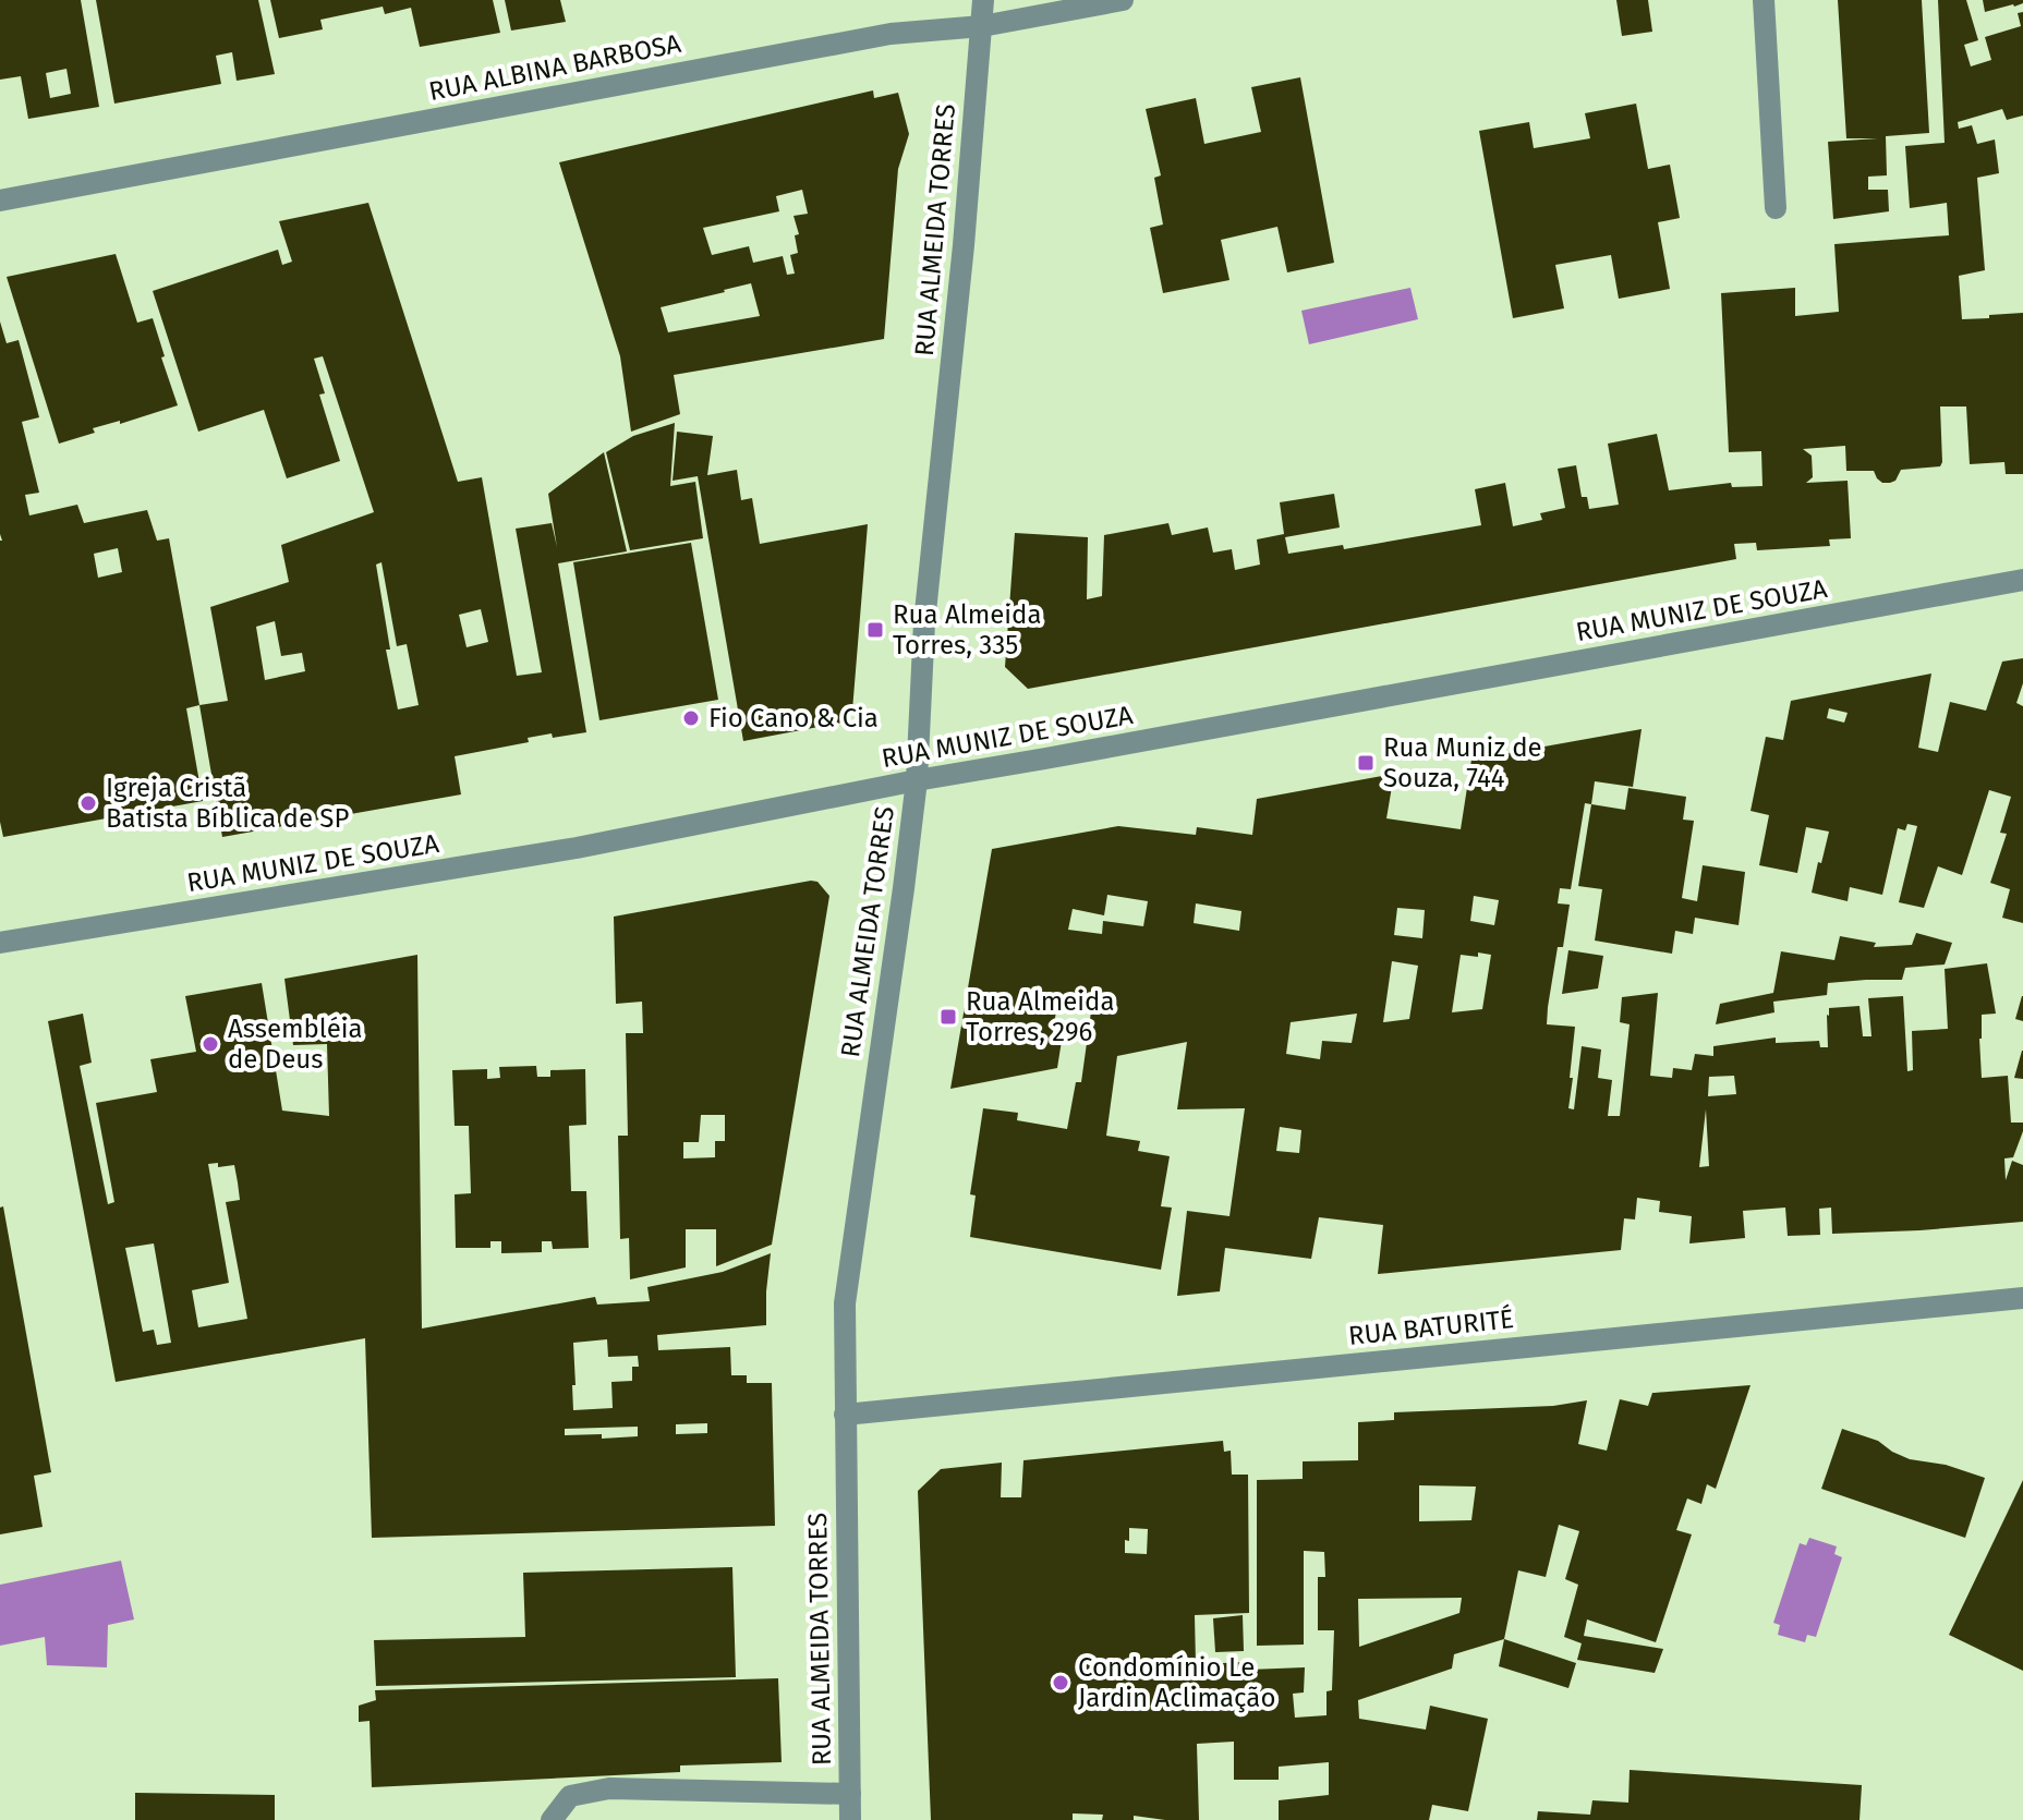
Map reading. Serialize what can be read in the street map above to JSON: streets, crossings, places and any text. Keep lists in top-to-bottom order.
{
  "streets": {
    "street": [
      "RUA ALBINA BARBOSA",
      "RUA ALMEIDA TORRES",
      "RUA MUNIZ DE SOUZA",
      "RUA BATURITÉ"
    ]
  },
  "crossings": [
    ["RUA ALBINA BARBOSA", "RUA ALMEIDA TORRES"],
    ["RUA ALMEIDA TORRES", "RUA MUNIZ DE SOUZA"],
    ["RUA ALMEIDA TORRES", "RUA BATURITÉ"]
  ],
  "places": {
    "transit": ["Rua Almeida Torres, 335", "Rua Muniz de Souza, 744", "Rua Almeida Torres, 296"],
    "other": [
      "Fio Cano & Cia",
      "Igreja Cristã Batista Bíblica de SP",
      "Assembléia de Deus",
      "Condomínio Le Jardin Aclimação"
    ]
  }
}
